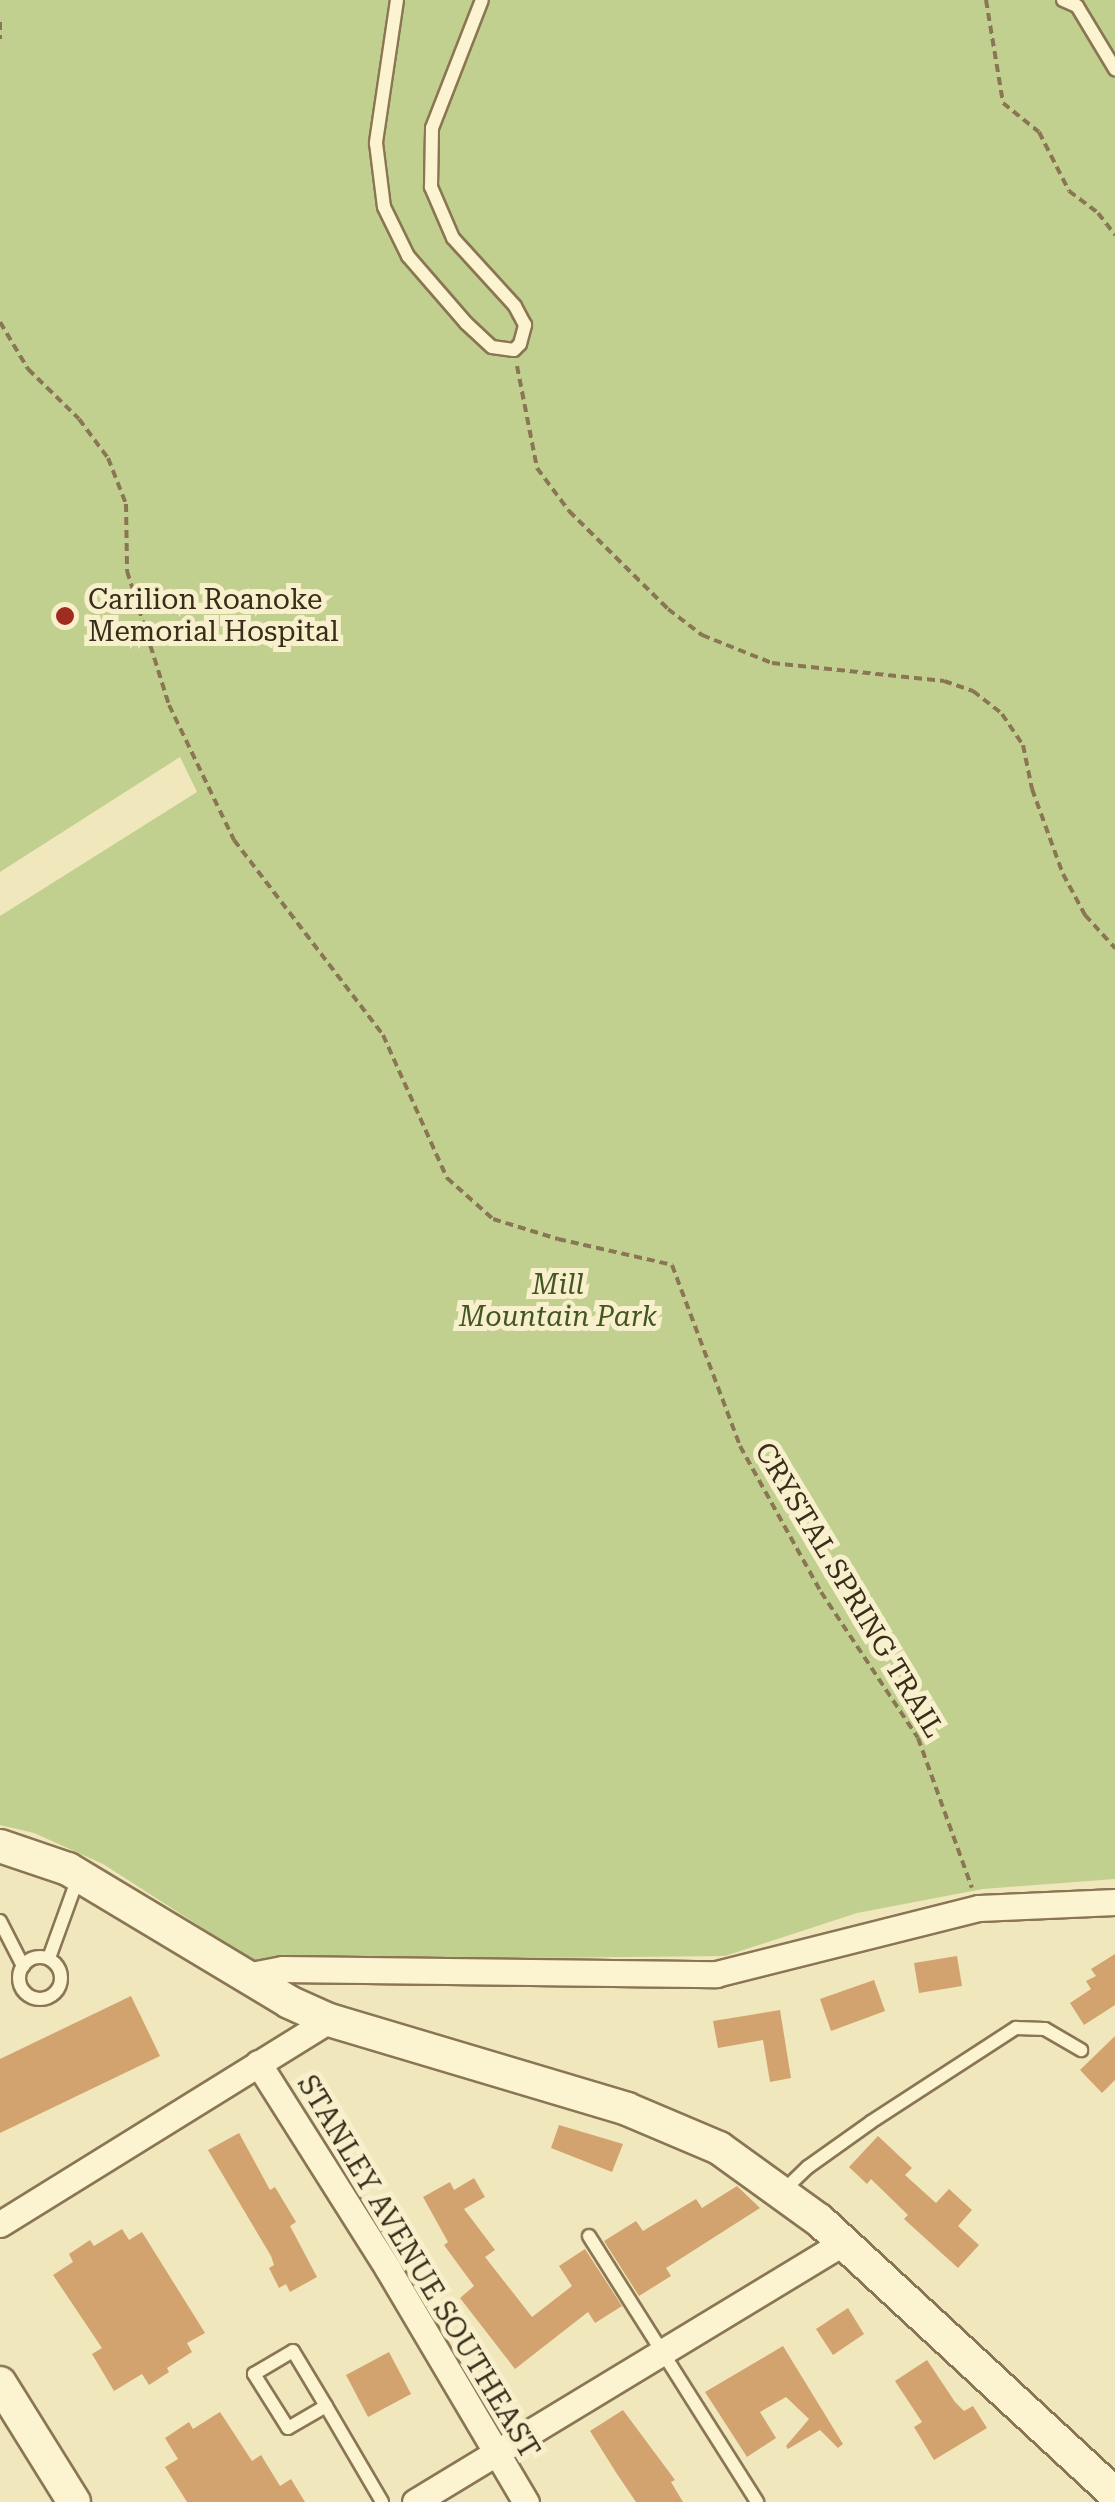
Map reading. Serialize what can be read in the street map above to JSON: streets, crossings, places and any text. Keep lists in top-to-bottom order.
{
  "streets": {
    "street": ["STANLEY AVENUE SOUTHEAST"],
    "path": ["CRYSTAL SPRING TRAIL"]
  },
  "parks": ["Mill Mountain Park"],
  "places": ["Carilion Roanoke Memorial Hospital"]
}
